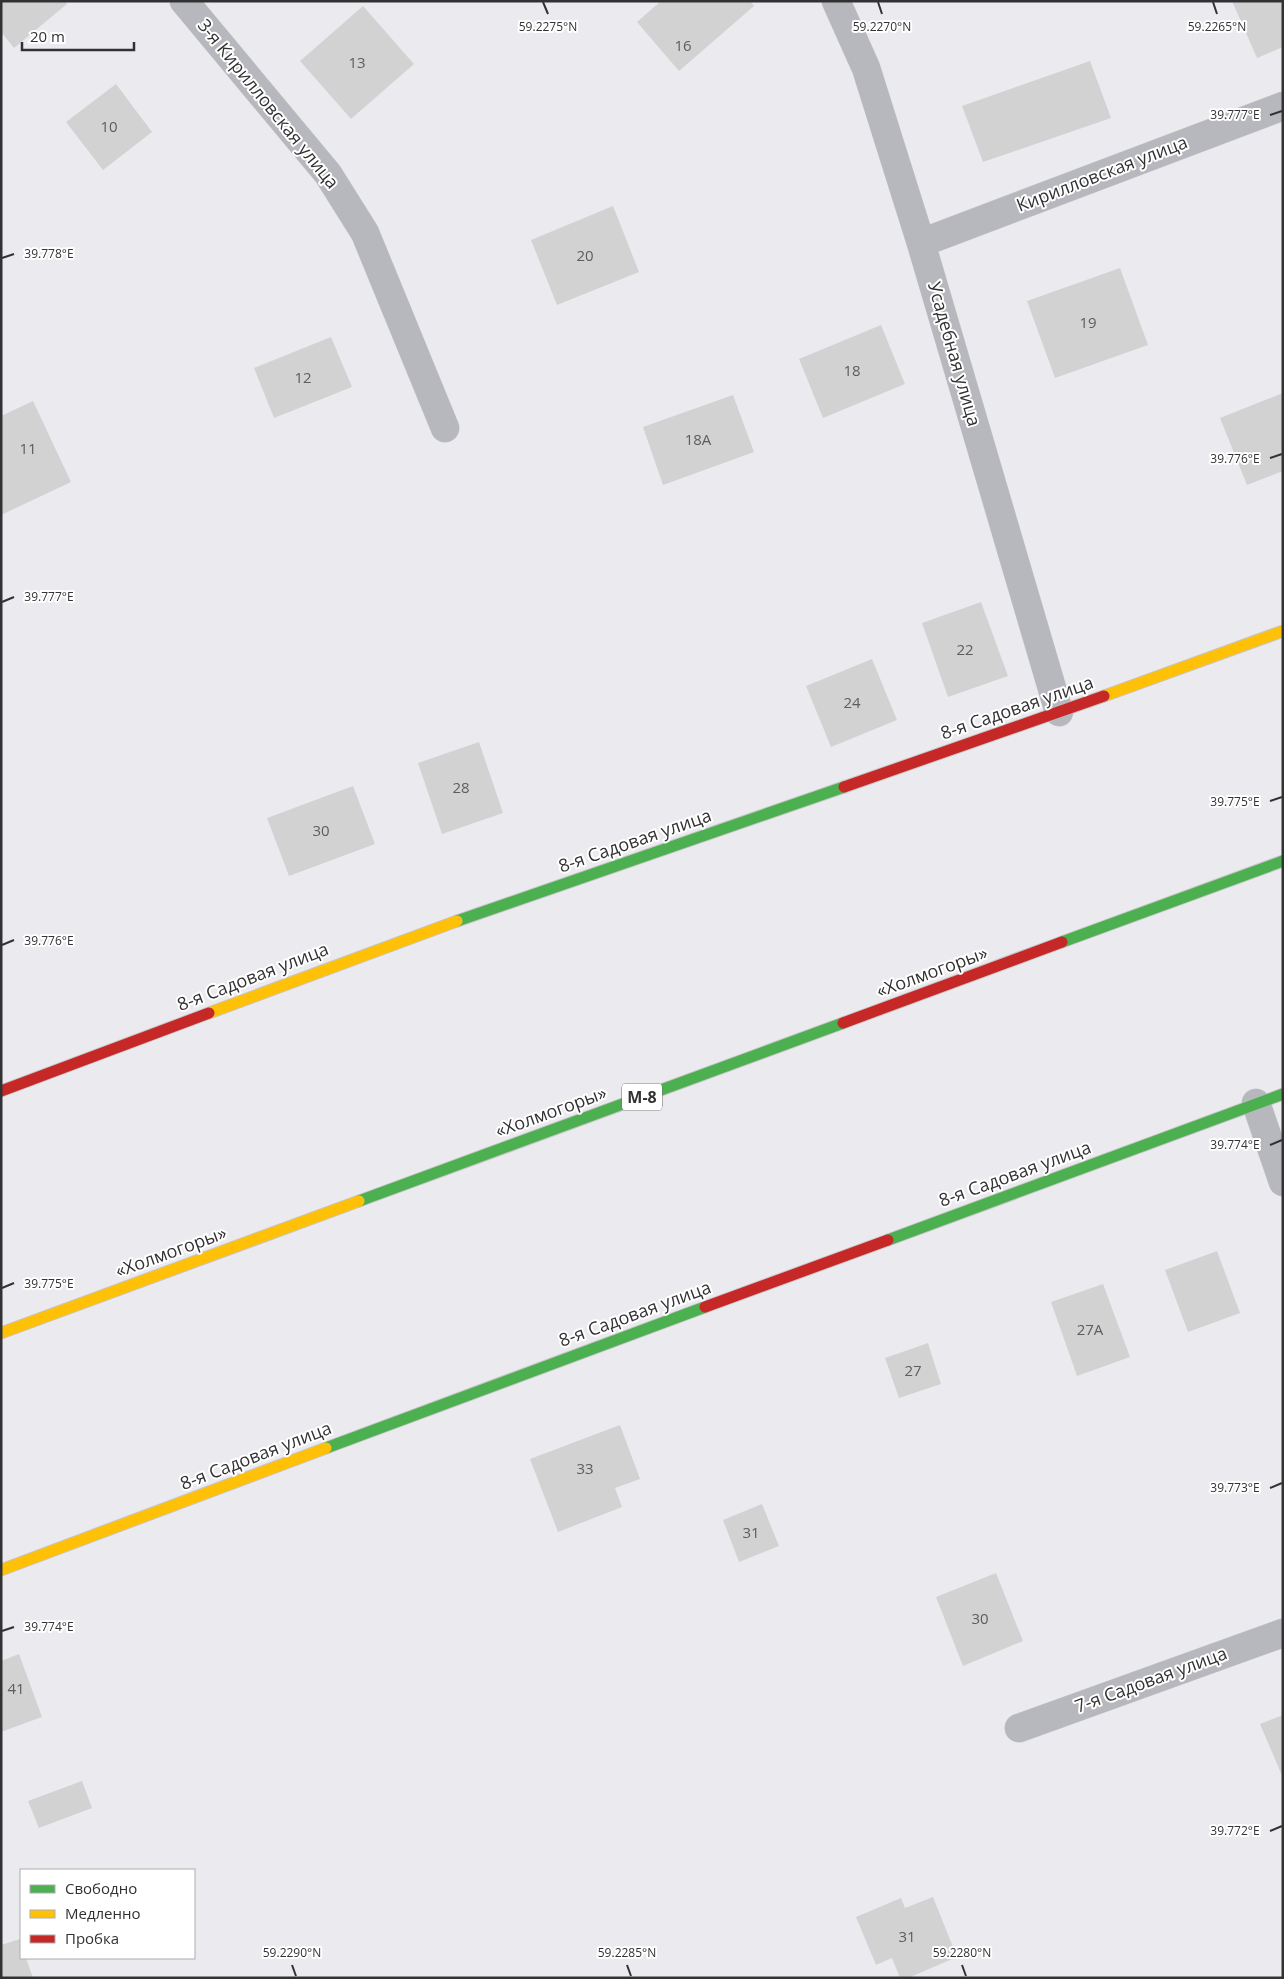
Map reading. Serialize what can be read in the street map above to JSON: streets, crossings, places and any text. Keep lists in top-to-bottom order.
{
  "streets": {
    "main road": ["8-я Садовая улица", "«Холмогоры»", "М-8"],
    "street": [
      "3-я Кирилловская улица",
      "Кирилловская улица",
      "Усадебная улица",
      "7-я Садовая улица"
    ]
  },
  "crossings": [
    ["Кирилловская улица", "Усадебная улица"],
    ["Усадебная улица", "8-я Садовая улица"]
  ],
  "house_numbers": [
    "16",
    "13",
    "10",
    "20",
    "19",
    "18",
    "12",
    "18А",
    "11",
    "22",
    "24",
    "28",
    "30",
    "27А",
    "27",
    "33",
    "31",
    "30",
    "41",
    "31"
  ],
  "legend": ["Свободно", "Медленно", "Пробка"],
  "scale_bar": "20 m",
  "coordinates": [
    "59.2275°N",
    "59.2270°N",
    "59.2265°N",
    "39.777°E",
    "39.778°E",
    "39.776°E",
    "39.775°E",
    "39.774°E",
    "39.773°E",
    "39.772°E",
    "59.2290°N",
    "59.2285°N",
    "59.2280°N"
  ]
}
